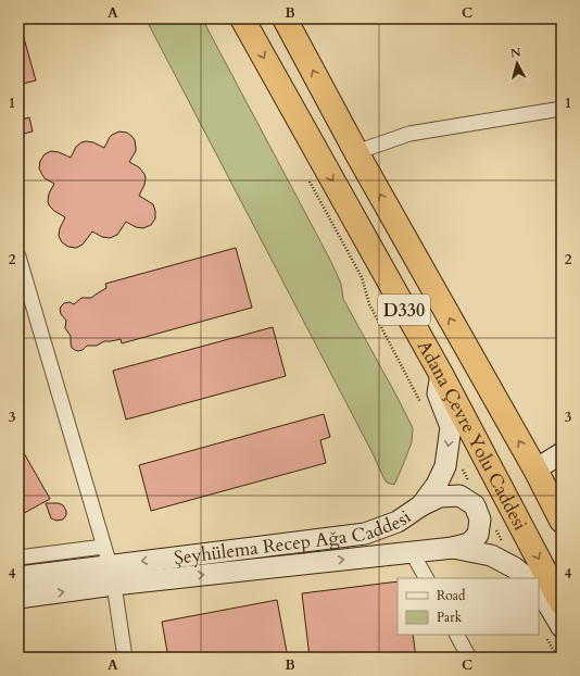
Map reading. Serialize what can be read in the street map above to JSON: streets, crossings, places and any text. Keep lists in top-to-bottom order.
{
  "streets": {
    "highway": ["D330", "Adana Çevre Yolu Caddesi"],
    "street": ["Şeyhülema Recep Ağa Caddesi"]
  },
  "crossings": [
    ["Adana Çevre Yolu Caddesi", "Şeyhülema Recep Ağa Caddesi"]
  ],
  "legend": ["Road", "Park"],
  "north": "top",
  "grid": {
    "columns": ["A", "B", "C"],
    "rows": [
      "1",
      "2",
      "3",
      "4"
    ]
  }
}
